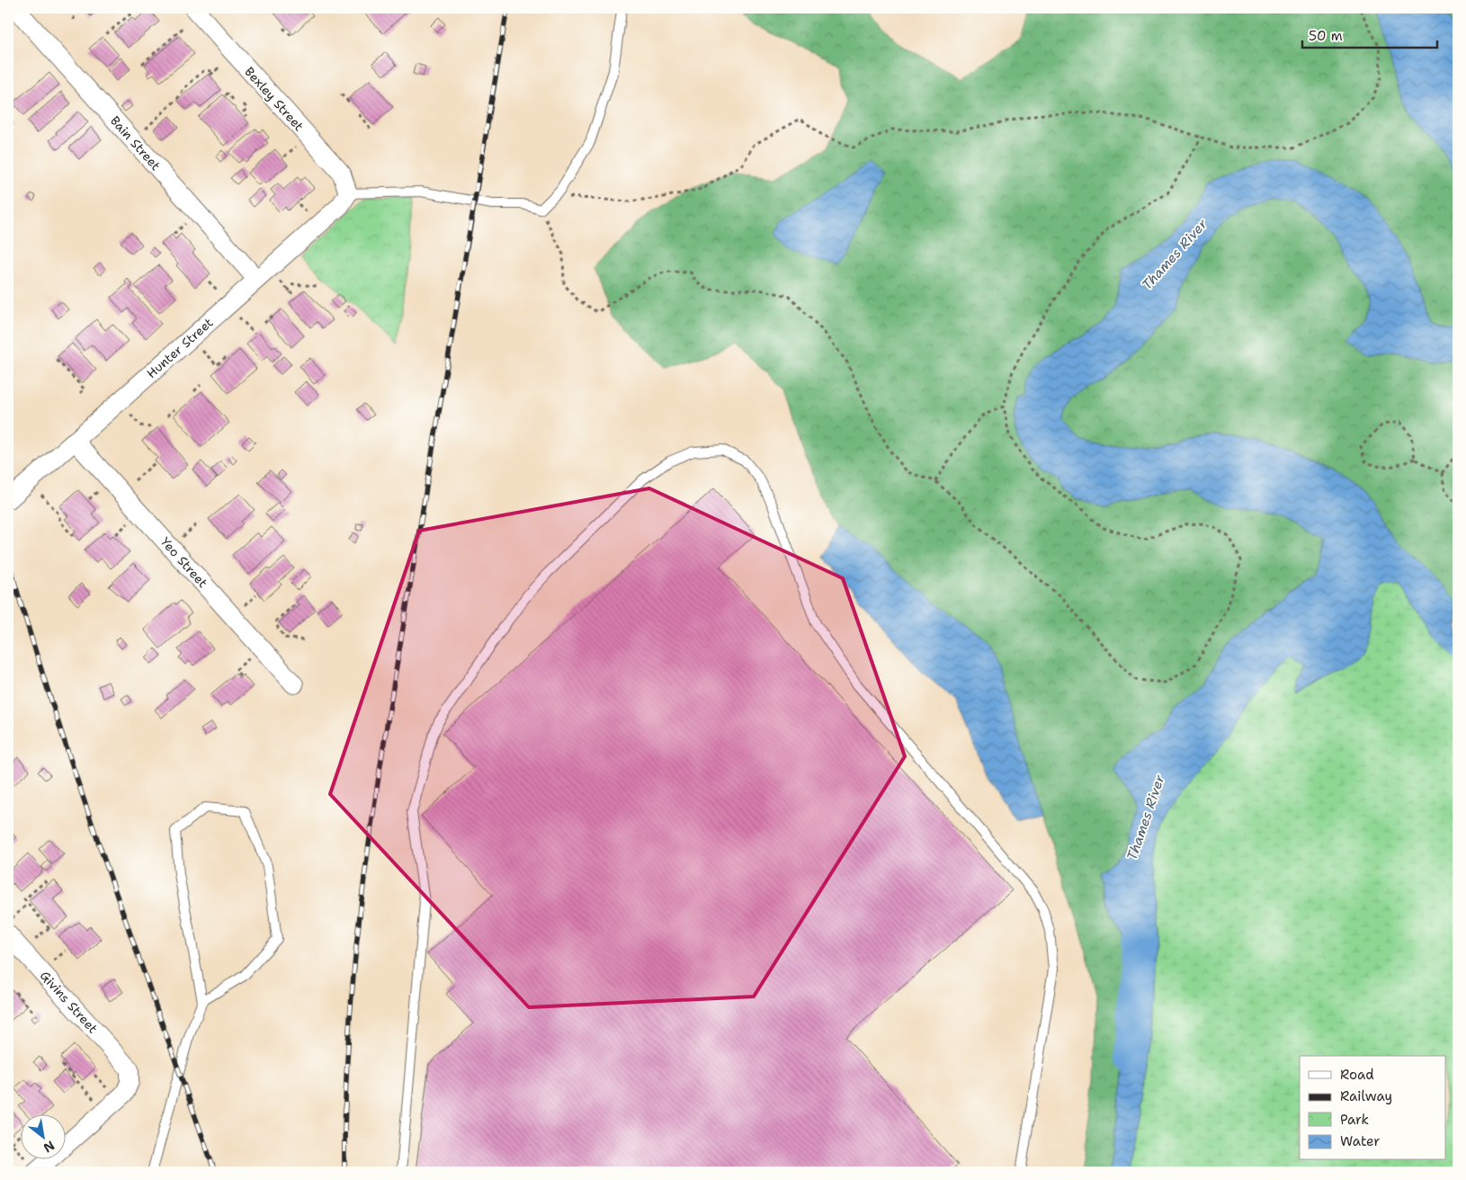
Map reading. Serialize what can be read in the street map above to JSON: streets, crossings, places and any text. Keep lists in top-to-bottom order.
{
  "streets": {
    "street": [
      "Bexley Street",
      "Bain Street",
      "Hunter Street",
      "Yeo Street",
      "Givins Street"
    ]
  },
  "crossings": [
    ["Bexley Street", "Hunter Street"],
    ["Bain Street", "Hunter Street"],
    ["Hunter Street", "Yeo Street"]
  ],
  "water": ["Thames River"],
  "legend": [
    "Road",
    "Railway",
    "Park",
    "Water"
  ],
  "scale_bar": "50 m",
  "north": "bottom right"
}
